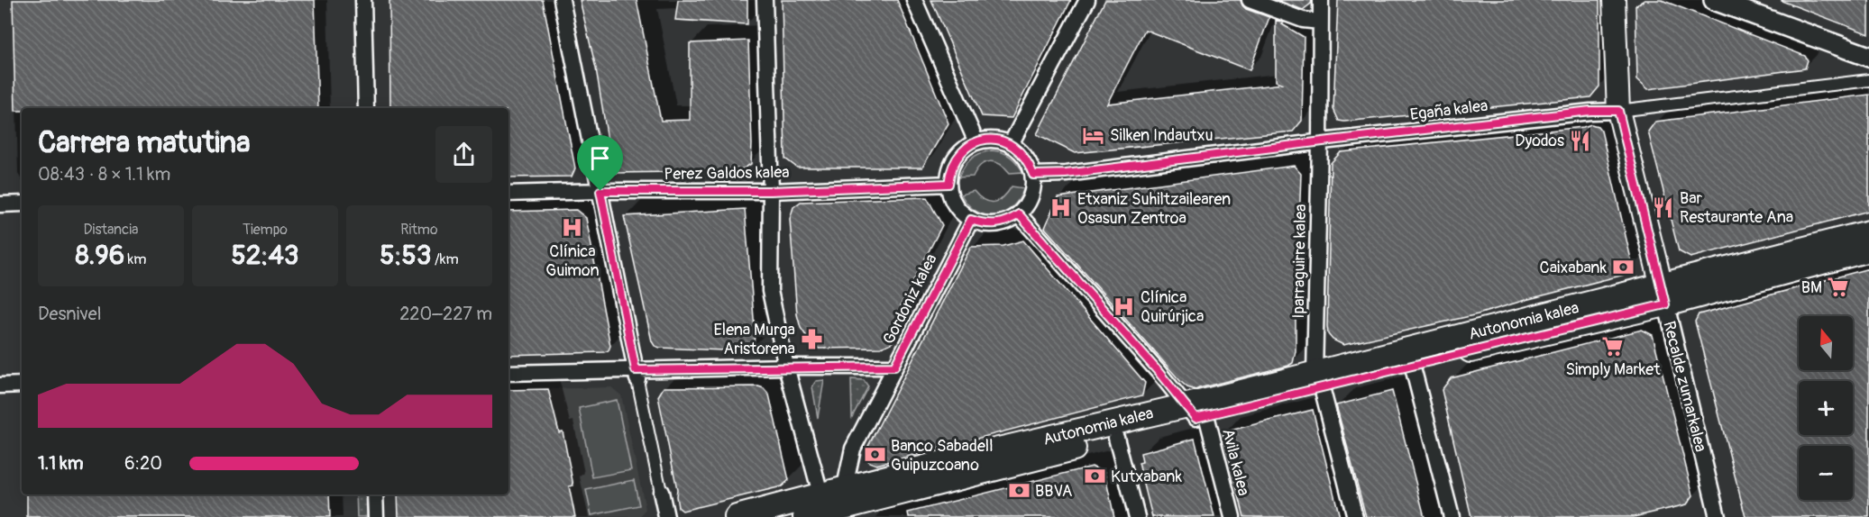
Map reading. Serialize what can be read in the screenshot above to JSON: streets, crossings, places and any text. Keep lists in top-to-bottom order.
{
  "streets": {
    "main road": ["Autonomia kalea", "Recalde zumarkalea"],
    "street": [
      "Egaña kalea",
      "Perez Galdos kalea",
      "Iparraguirre kalea",
      "Gordoniz kalea",
      "Avila kalea"
    ]
  },
  "crossings": [
    ["Egaña kalea", "Perez Galdos kalea"],
    ["Egaña kalea", "Iparraguirre kalea"],
    ["Egaña kalea", "Gordoniz kalea"],
    ["Egaña kalea", "Recalde zumarkalea"],
    ["Perez Galdos kalea", "Gordoniz kalea"],
    ["Iparraguirre kalea", "Autonomia kalea"],
    ["Gordoniz kalea", "Autonomia kalea"],
    ["Autonomia kalea", "Recalde zumarkalea"],
    ["Autonomia kalea", "Avila kalea"]
  ],
  "places": {
    "hotel": ["Silken Indautxu"],
    "restaurant": ["Dyodos", "Bar Restaurante Ana"],
    "hospital": ["Etxaniz Suhiltzailearen Osasun Zentroa", "Clínica Guimon", "Clínica Quirúrjica"],
    "bank": [
      "Caixabank",
      "Banco Sabadell Guipuzcoano",
      "Kutxabank",
      "BBVA"
    ],
    "supermarket": ["BM", "Simply Market"],
    "pharmacy": ["Elena Murga Aristorena"]
  },
  "north": "top",
  "page": {
    "heading": ["Carrera matutina", "08:43 · 8 × 1.1 km"],
    "stats": [
      ["Distancia", "8.96 km"],
      ["Tiempo", "52:43"],
      ["Ritmo", "5:53 /km"]
    ],
    "chart": ["Desnivel", "220–227 m"],
    "map_buttons": ["+", "−"],
    "list": [
      {
        "name": "1.1 km",
        "note": "6:20"
      }
    ]
  }
}
